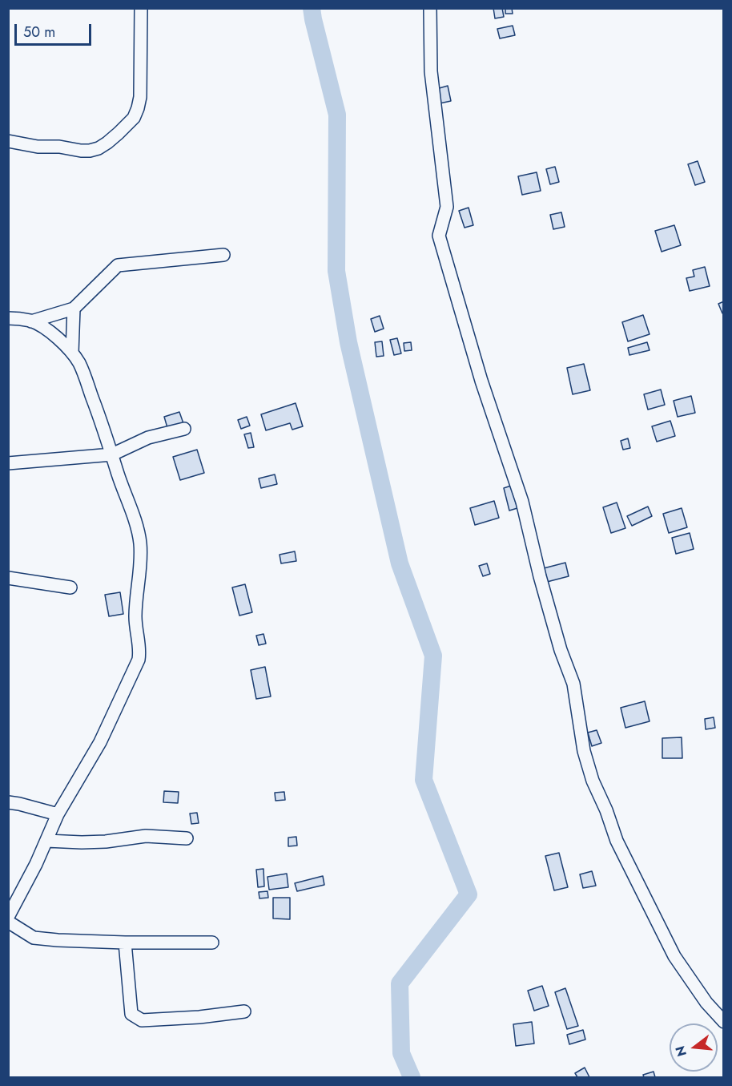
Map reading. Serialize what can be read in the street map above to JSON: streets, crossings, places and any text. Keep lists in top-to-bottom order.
{
  "scale_bar": "50 m",
  "north": "left"
}
